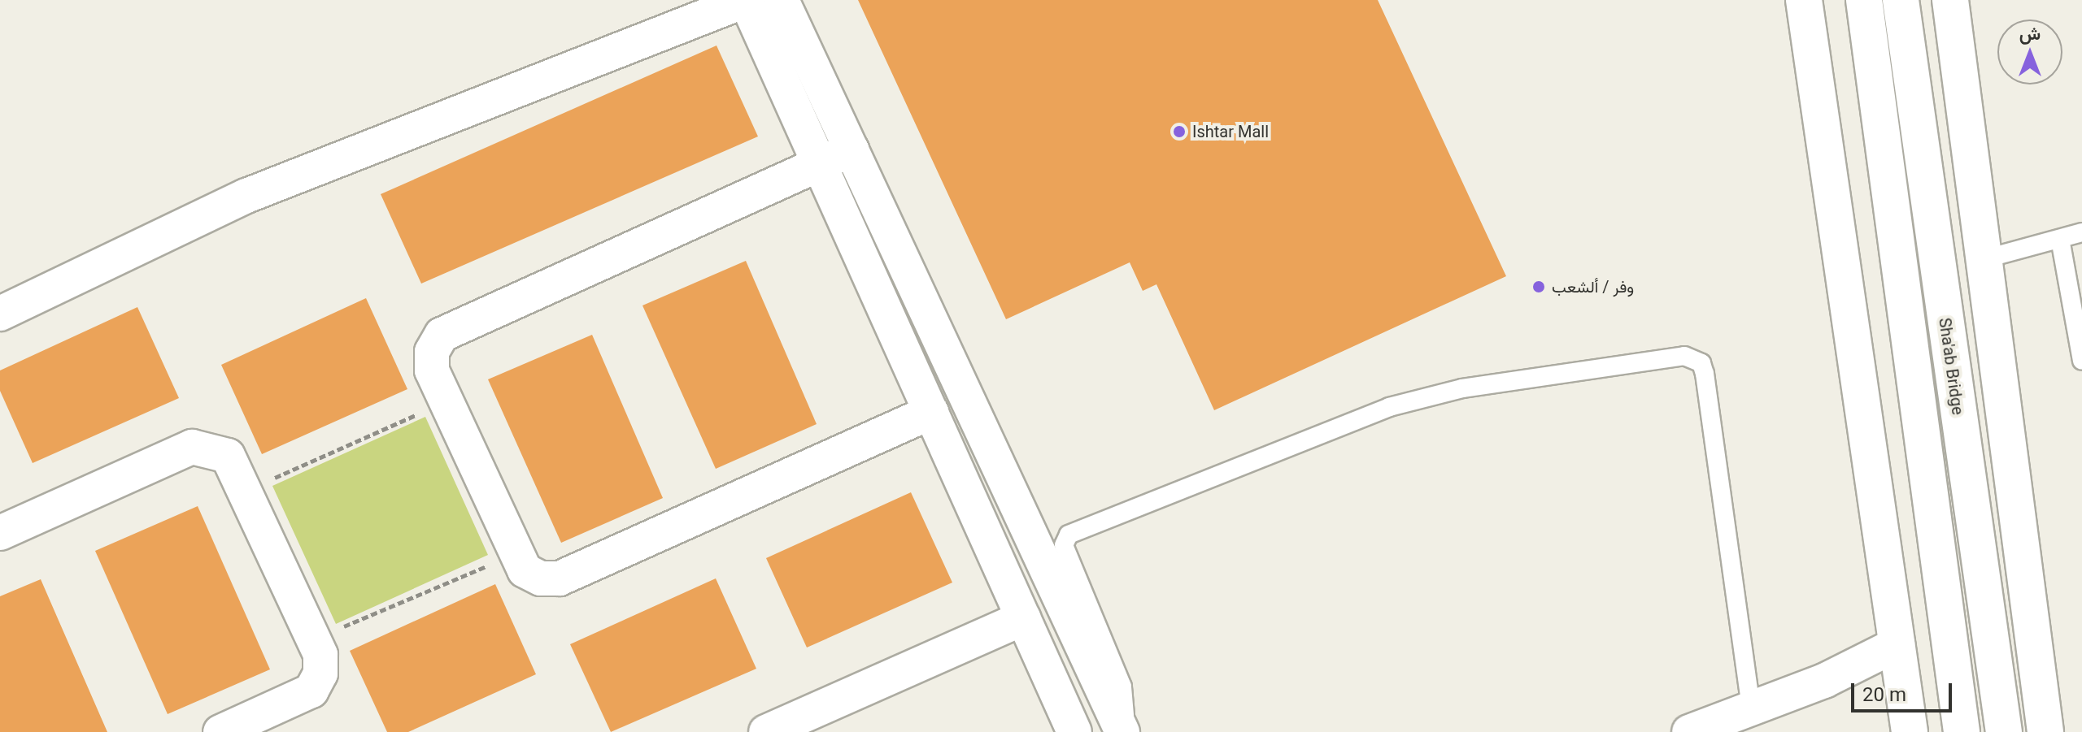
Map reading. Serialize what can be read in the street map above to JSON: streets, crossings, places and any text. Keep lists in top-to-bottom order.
{
  "streets": {
    "highway": ["Sha'ab Bridge"]
  },
  "places": ["Ishtar Mall", "وفر / ألشعب"],
  "scale_bar": "20 m",
  "north": "top"
}
